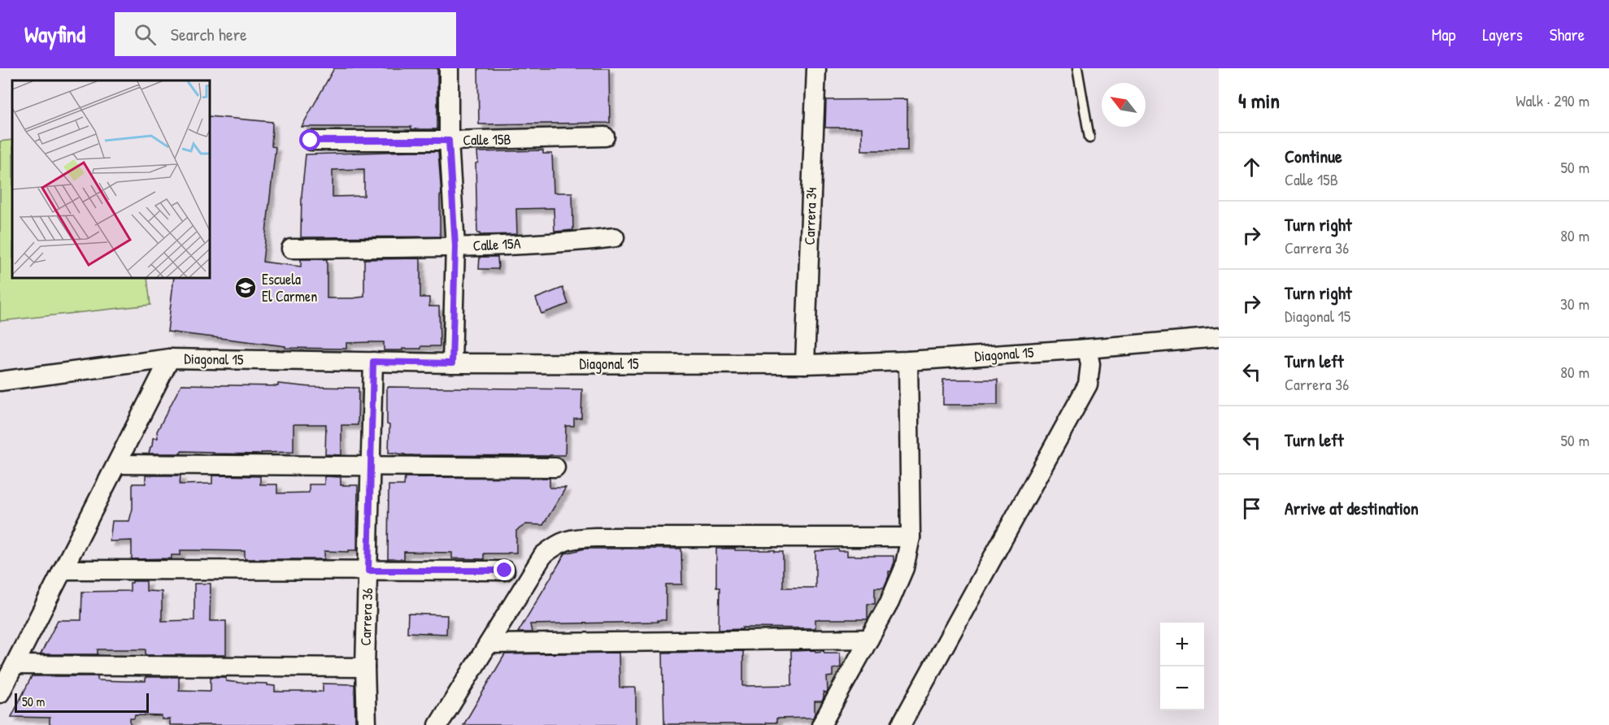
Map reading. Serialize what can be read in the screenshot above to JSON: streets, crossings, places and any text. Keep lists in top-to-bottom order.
{
  "streets": {
    "street": [
      "Calle 15B",
      "Carrera 34",
      "Calle 15A",
      "Diagonal 15",
      "Carrera 36"
    ]
  },
  "crossings": [
    ["Carrera 34", "Diagonal 15"],
    ["Diagonal 15", "Carrera 36"]
  ],
  "places": {
    "school or university": ["Escuela El Carmen"]
  },
  "scale_bar": "50 m",
  "north": "top left",
  "page": {
    "header": "Wayfind",
    "search": "Search here",
    "nav": ["Map", "Layers", "Share"],
    "heading": ["4 min", "Walk · 290 m"],
    "list": [
      ["Continue", "Calle 15B", "50 m"],
      ["Turn right", "Carrera 36", "80 m"],
      ["Turn right", "Diagonal 15", "30 m"],
      ["Turn left", "Carrera 36", "80 m"],
      ["Turn left", "50 m"],
      "Arrive at destination"
    ],
    "map_buttons": ["+", "−"],
    "scale": "50 m"
  }
}
